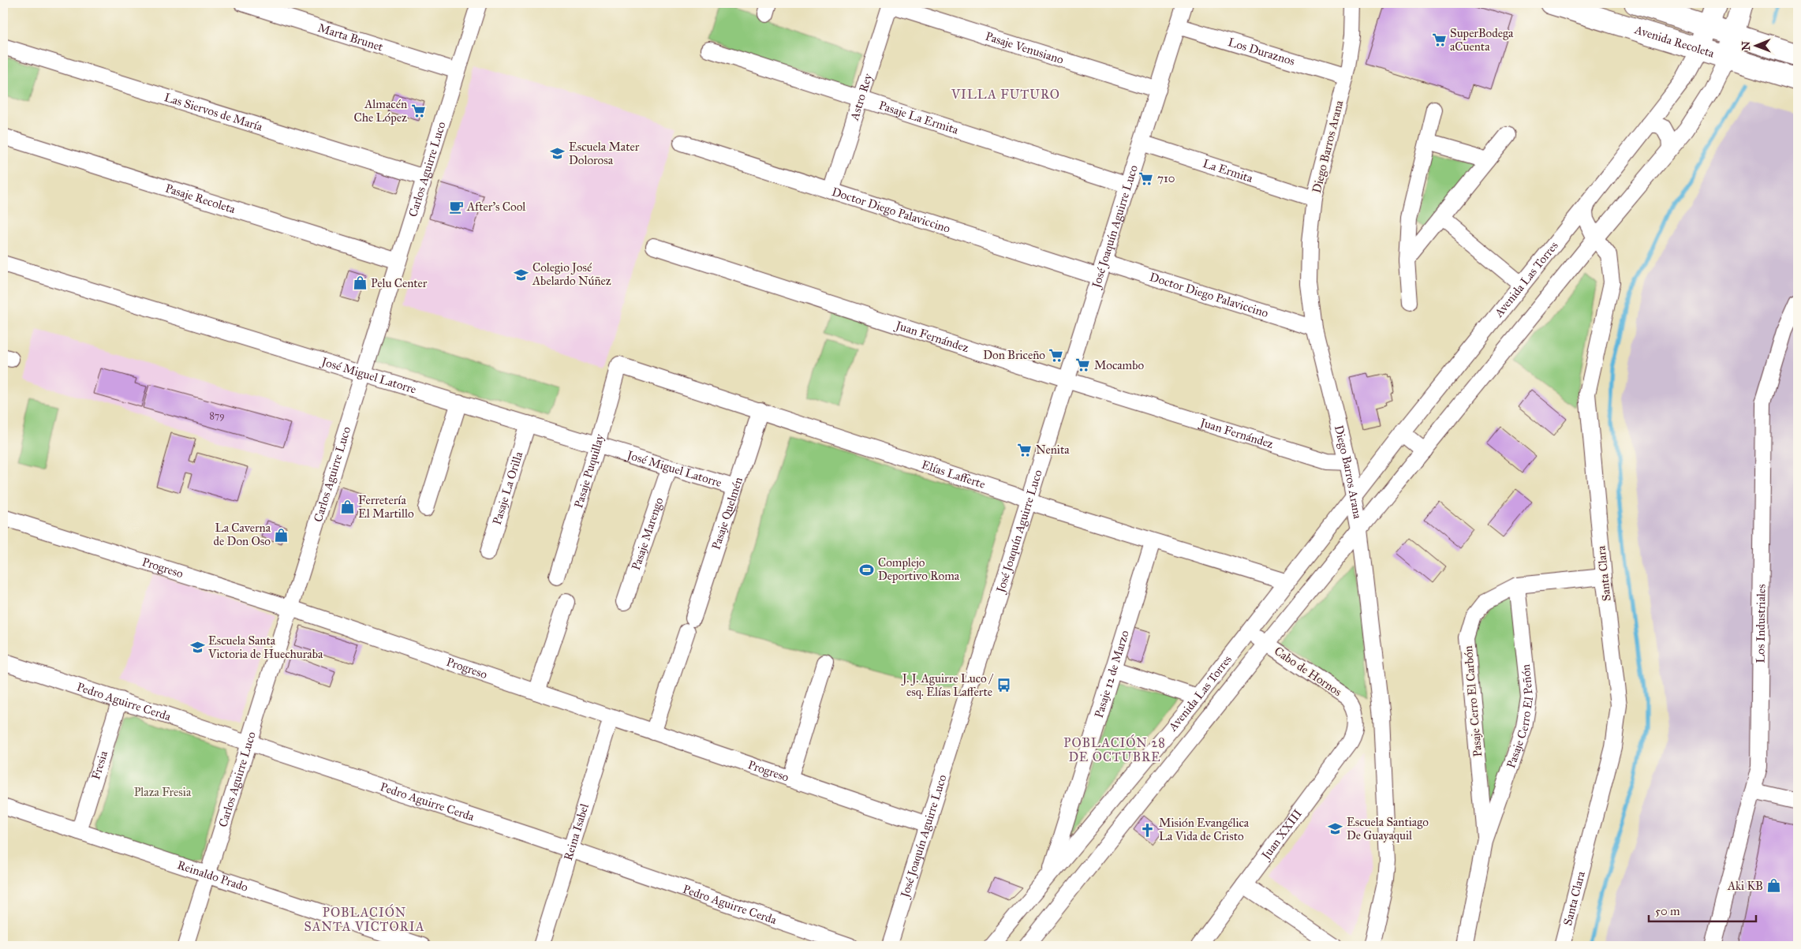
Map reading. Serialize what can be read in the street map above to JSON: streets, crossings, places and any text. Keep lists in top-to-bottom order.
{
  "streets": {
    "main road": ["Avenida Recoleta", "Avenida Las Torres"],
    "street": [
      "Marta Brunet",
      "Pasaje Venusiano",
      "Los Duraznos",
      "Astro Rey",
      "Las Siervos de María",
      "Pasaje La Ermita",
      "Diego Barros Arana",
      "Carlos Aguirre Luco",
      "La Ermita",
      "Pasaje Recoleta",
      "Doctor Diego Palaviccino",
      "José Joaquín Aguirre Luco",
      "Juan Fernández",
      "José Miguel Latorre",
      "Pasaje Puquillay",
      "Elías Lafferte",
      "Pasaje La Orilla",
      "Pasaje Quelmén",
      "Pasaje Marengo",
      "Progreso",
      "Santa Clara",
      "Los Industriales",
      "Cabo de Hornos",
      "Pasaje 12 de Marzo",
      "Pedro Aguirre Cerda",
      "Pasaje Cerro El Carbón",
      "Pasaje Cerro El Peñón",
      "Fresia",
      "Reina Isabel",
      "Juan XXIII",
      "Reinaldo Prado"
    ]
  },
  "crossings": [
    ["Marta Brunet", "Carlos Aguirre Luco"],
    ["Avenida Recoleta", "Avenida Las Torres"],
    ["Pasaje Venusiano", "Astro Rey"],
    ["Pasaje Venusiano", "José Joaquín Aguirre Luco"],
    ["Los Duraznos", "Diego Barros Arana"],
    ["Los Duraznos", "José Joaquín Aguirre Luco"],
    ["Astro Rey", "Pasaje La Ermita"],
    ["Astro Rey", "Doctor Diego Palaviccino"],
    ["Las Siervos de María", "Carlos Aguirre Luco"],
    ["Pasaje La Ermita", "José Joaquín Aguirre Luco"],
    ["Diego Barros Arana", "La Ermita"],
    ["Diego Barros Arana", "Doctor Diego Palaviccino"],
    ["Diego Barros Arana", "Avenida Las Torres"],
    ["Diego Barros Arana", "Juan Fernández"],
    ["Carlos Aguirre Luco", "Pasaje Recoleta"],
    ["Carlos Aguirre Luco", "José Miguel Latorre"],
    ["Carlos Aguirre Luco", "Progreso"],
    ["Carlos Aguirre Luco", "Pedro Aguirre Cerda"],
    ["Carlos Aguirre Luco", "Reinaldo Prado"],
    ["La Ermita", "José Joaquín Aguirre Luco"],
    ["Doctor Diego Palaviccino", "José Joaquín Aguirre Luco"],
    ["José Joaquín Aguirre Luco", "Juan Fernández"],
    ["José Joaquín Aguirre Luco", "Elías Lafferte"],
    ["José Joaquín Aguirre Luco", "Progreso"],
    ["Avenida Las Torres", "Elías Lafferte"],
    ["Avenida Las Torres", "Santa Clara"],
    ["Avenida Las Torres", "Cabo de Hornos"],
    ["Avenida Las Torres", "Pasaje 12 de Marzo"],
    ["José Miguel Latorre", "Pasaje Puquillay"],
    ["José Miguel Latorre", "Pasaje La Orilla"],
    ["José Miguel Latorre", "Pasaje Quelmén"],
    ["José Miguel Latorre", "Pasaje Marengo"],
    ["Pasaje Puquillay", "Elías Lafferte"],
    ["Elías Lafferte", "Pasaje Quelmén"],
    ["Elías Lafferte", "Pasaje 12 de Marzo"],
    ["Pasaje Quelmén", "Progreso"],
    ["Progreso", "Reina Isabel"],
    ["Cabo de Hornos", "Juan XXIII"],
    ["Pedro Aguirre Cerda", "Fresia"],
    ["Pedro Aguirre Cerda", "Reina Isabel"],
    ["Pasaje Cerro El Carbón", "Pasaje Cerro El Peñón"],
    ["Fresia", "Reinaldo Prado"]
  ],
  "districts": ["VILLA FUTURO", "POBLACIÓN 28 DE OCTUBRE", "POBLACIÓN SANTA VICTORIA"],
  "parks": ["Plaza Fresia"],
  "places": {
    "supermarket": [
      "SuperBodega aCuenta",
      "Almacén Che López",
      "710",
      "Don Briceño",
      "Mocambo",
      "Nenita"
    ],
    "school or university": [
      "Escuela Mater Dolorosa",
      "Colegio José Abelardo Núñez",
      "Escuela Santa Victoria de Huechuraba",
      "Escuela Santiago De Guayaquil"
    ],
    "cafe": ["After's Cool"],
    "shop": [
      "Pelu Center",
      "Ferretería El Martillo",
      "La Caverna de Don Oso",
      "Aki KB"
    ],
    "sports": ["Complejo Deportivo Roma"],
    "bus stop": ["J. J. Aguirre Luco / esq. Elías Lafferte"],
    "church": ["Misión Evangélica La Vida de Cristo"]
  },
  "house_numbers": ["879"],
  "scale_bar": "50 m",
  "north": "left"
}
